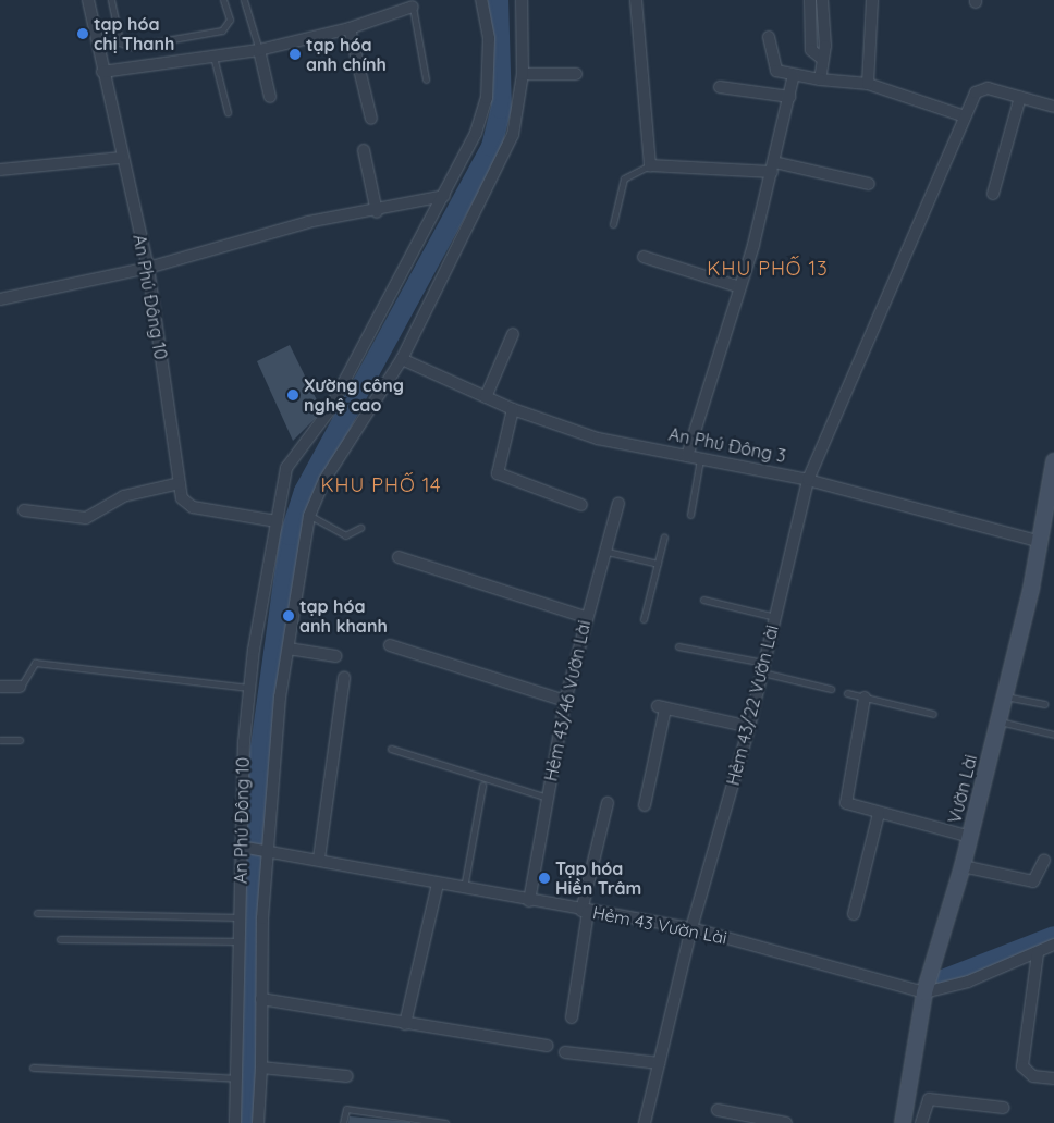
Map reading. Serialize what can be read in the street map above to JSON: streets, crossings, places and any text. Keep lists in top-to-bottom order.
{
  "streets": {
    "main road": ["Vườn Lài"],
    "street": [
      "An Phú Đông 10",
      "An Phú Đông 3",
      "Hẻm 43/46 Vườn Lài",
      "Hẻm 43/22 Vườn Lài",
      "Hẻm 43 Vườn Lài"
    ]
  },
  "crossings": [
    ["An Phú Đông 10", "Hẻm 43 Vườn Lài"],
    ["An Phú Đông 3", "Hẻm 43/22 Vườn Lài"],
    ["An Phú Đông 3", "Vườn Lài"],
    ["Hẻm 43/46 Vườn Lài", "Hẻm 43 Vườn Lài"],
    ["Hẻm 43/22 Vườn Lài", "Hẻm 43 Vườn Lài"],
    ["Vườn Lài", "Hẻm 43 Vườn Lài"]
  ],
  "districts": ["KHU PHỐ 13", "KHU PHỐ 14"],
  "places": [
    "tạp hóa chị Thanh",
    "tạp hóa anh chính",
    "Xường công nghệ cao",
    "tạp hóa anh khanh",
    "Tạp hóa Hiền Trâm"
  ]
}
